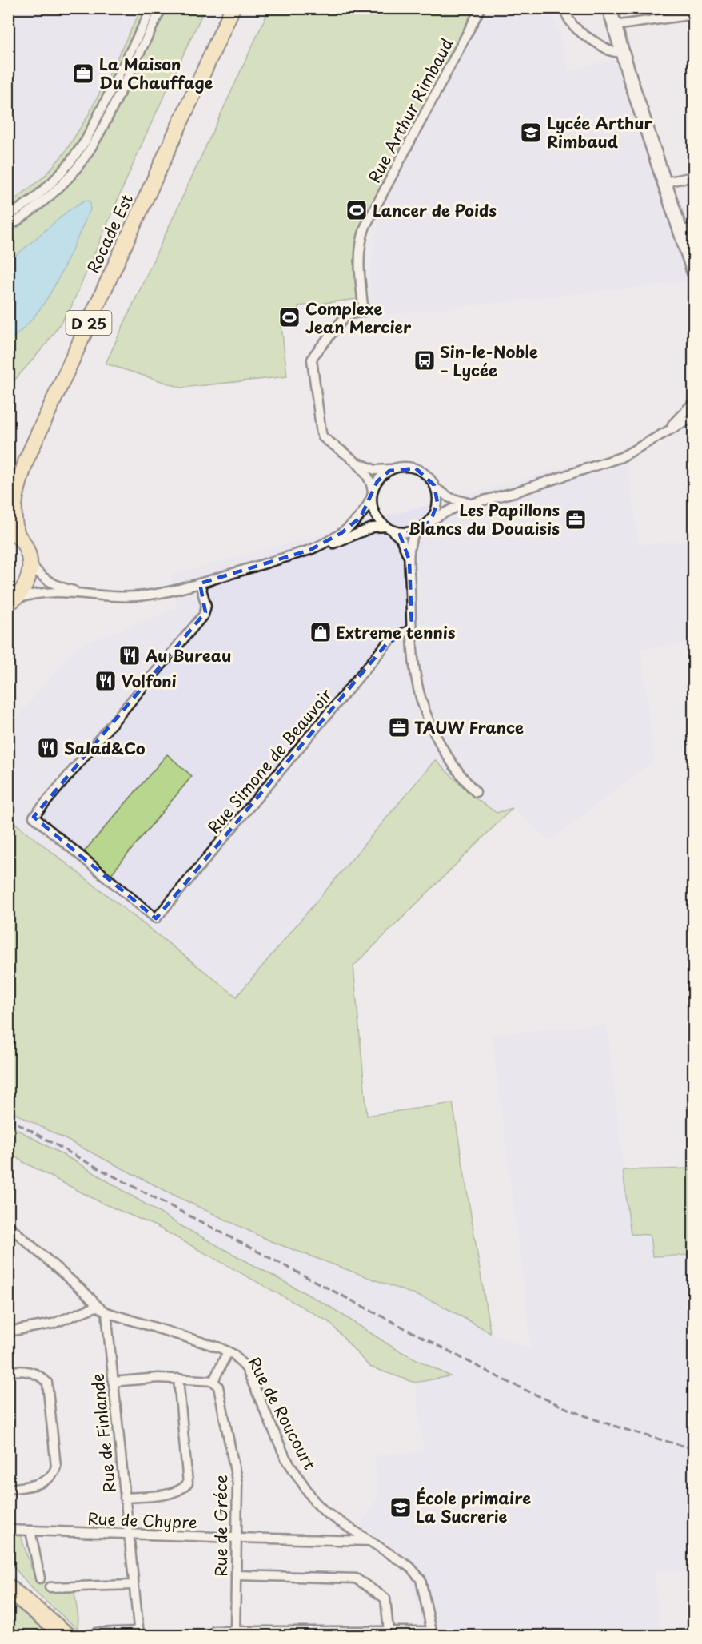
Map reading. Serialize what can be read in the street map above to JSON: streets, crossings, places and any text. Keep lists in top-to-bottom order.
{
  "streets": {
    "main road": ["Rocade Est", "D 25"],
    "street": [
      "Rue Arthur Rimbaud",
      "Rue Simone de Beauvoir",
      "Rue de Roucourt",
      "Rue de Finlande",
      "Rue de Chypre",
      "Rue de Gréce"
    ]
  },
  "crossings": [
    ["Rue de Roucourt", "Rue de Finlande"],
    ["Rue de Roucourt", "Rue de Chypre"],
    ["Rue de Finlande", "Rue de Chypre"],
    ["Rue de Chypre", "Rue de Gréce"]
  ],
  "places": {
    "office": ["La Maison Du Chauffage", "Les Papillons Blancs du Douaisis", "TAUW France"],
    "school or university": ["Lycée Arthur Rimbaud", "École primaire La Sucrerie"],
    "sports": ["Lancer de Poids", "Complexe Jean Mercier"],
    "bus stop": ["Sin-le-Noble – Lycée"],
    "shop": ["Extreme tennis"],
    "restaurant": ["Au Bureau", "Volfoni", "Salad&Co"]
  }
}
